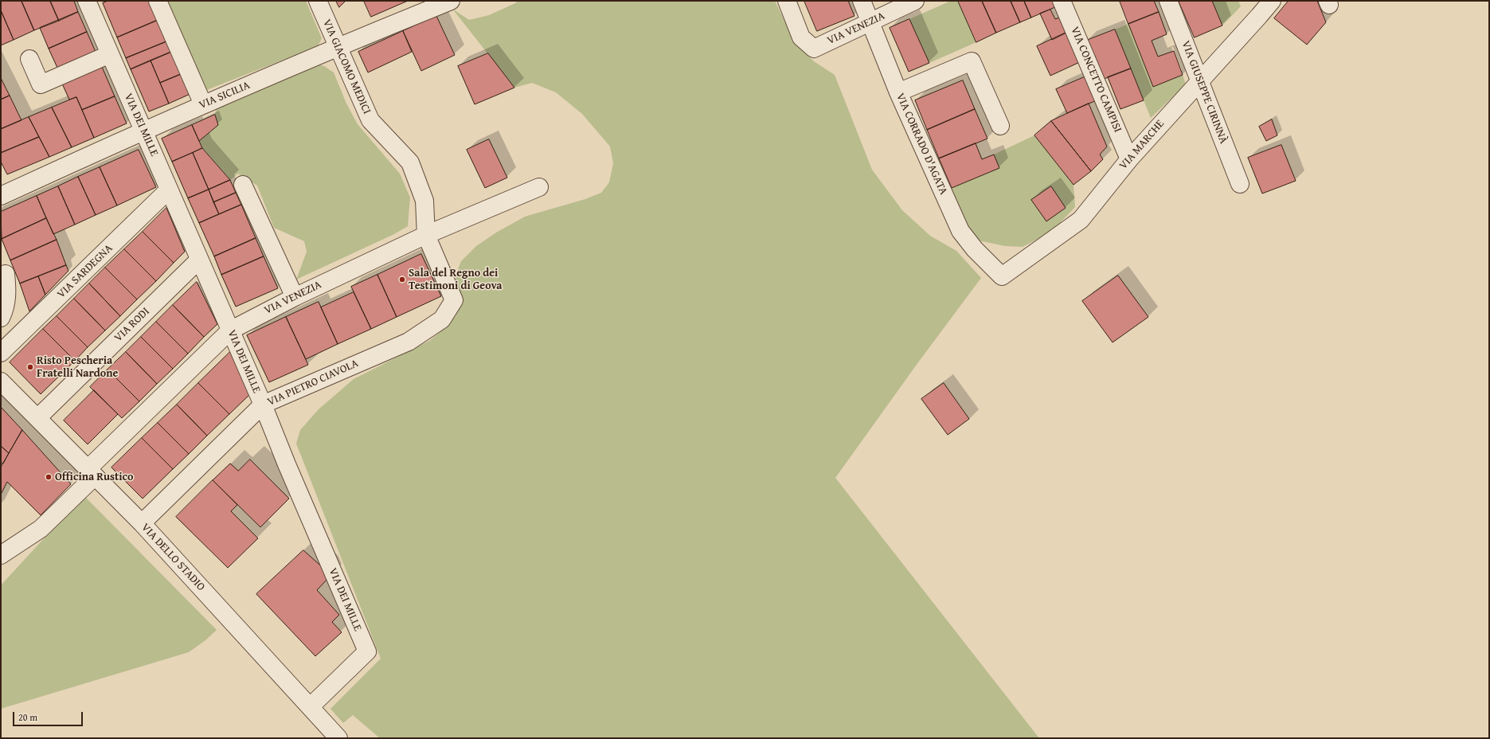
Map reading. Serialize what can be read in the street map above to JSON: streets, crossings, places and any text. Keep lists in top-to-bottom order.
{
  "streets": {
    "street": [
      "VIA VENEZIA",
      "VIA GIACOMO MEDICI",
      "VIA CONCETTO CAMPISI",
      "VIA GIUSEPPE CIRINNÀ",
      "VIA SICILIA",
      "VIA DEI MILLE",
      "VIA CORRADO D'AGATA",
      "VIA MARCHE",
      "VIA SARDEGNA",
      "VIA RODI",
      "VIA PIETRO CIAVOLA",
      "VIA DELLO STADIO"
    ]
  },
  "crossings": [
    ["VIA VENEZIA", "VIA GIACOMO MEDICI"],
    ["VIA VENEZIA", "VIA DEI MILLE"],
    ["VIA VENEZIA", "VIA CORRADO D'AGATA"],
    ["VIA VENEZIA", "VIA DELLO STADIO"],
    ["VIA GIACOMO MEDICI", "VIA SICILIA"],
    ["VIA GIACOMO MEDICI", "VIA PIETRO CIAVOLA"],
    ["VIA CONCETTO CAMPISI", "VIA MARCHE"],
    ["VIA GIUSEPPE CIRINNÀ", "VIA MARCHE"],
    ["VIA SICILIA", "VIA DEI MILLE"],
    ["VIA DEI MILLE", "VIA SARDEGNA"],
    ["VIA DEI MILLE", "VIA RODI"],
    ["VIA DEI MILLE", "VIA PIETRO CIAVOLA"],
    ["VIA DEI MILLE", "VIA DELLO STADIO"],
    ["VIA CORRADO D'AGATA", "VIA MARCHE"],
    ["VIA RODI", "VIA DELLO STADIO"],
    ["VIA PIETRO CIAVOLA", "VIA DELLO STADIO"]
  ],
  "places": ["Sala del Regno dei Testimoni di Geova", "Risto Pescheria Fratelli Nardone", "Officina Rustico"],
  "scale_bar": "20 m"
}
